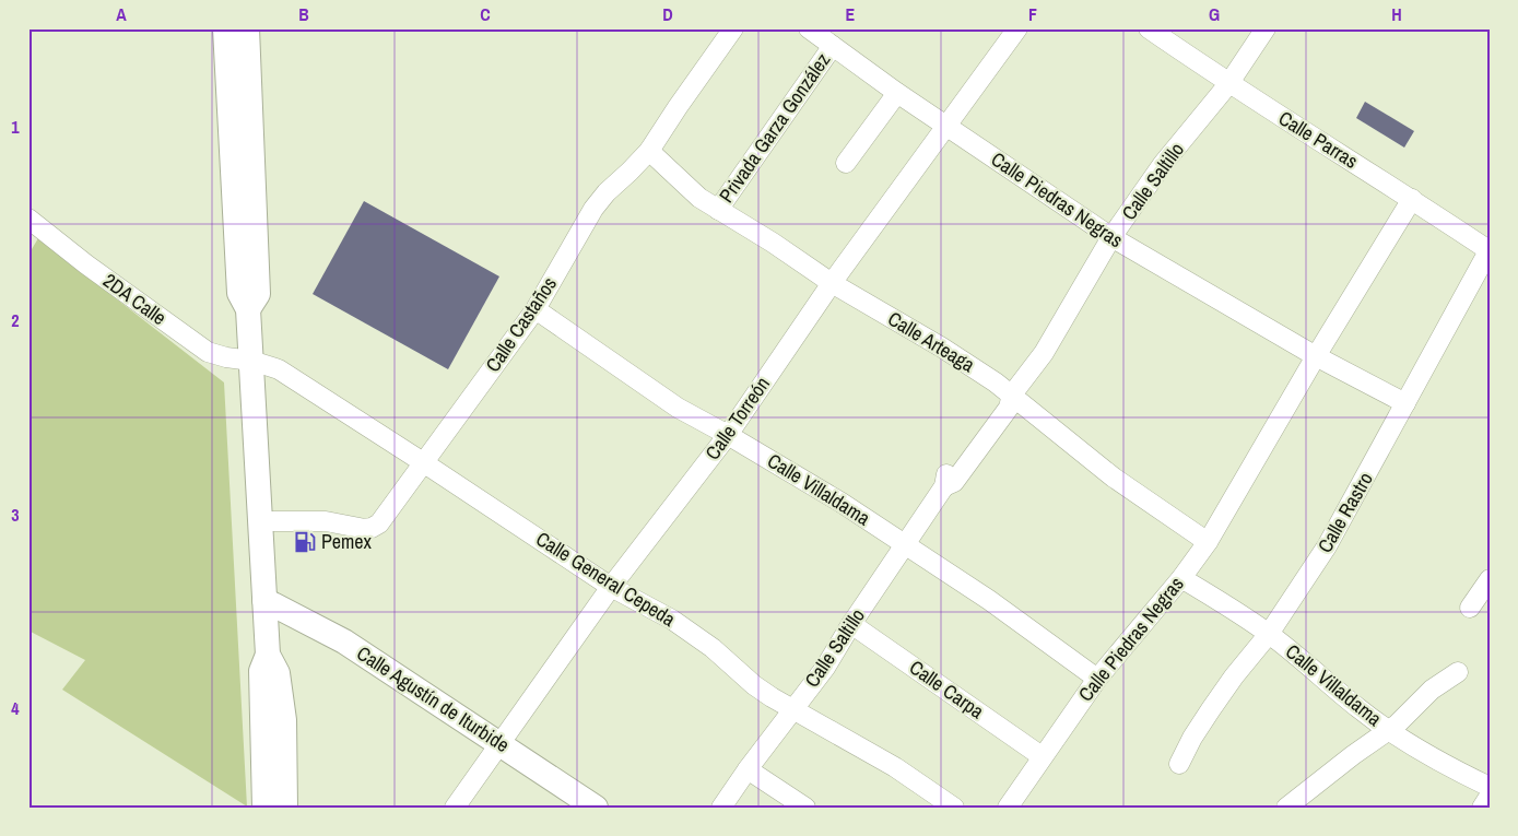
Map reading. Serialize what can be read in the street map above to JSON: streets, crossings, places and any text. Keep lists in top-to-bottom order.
{
  "streets": {
    "main road": ["Calle Agustín de Iturbide"],
    "street": [
      "Privada Garza González",
      "Calle Parras",
      "Calle Saltillo",
      "Calle Piedras Negras",
      "2DA Calle",
      "Calle Castaños",
      "Calle Arteaga",
      "Calle Torreón",
      "Calle Villaldama",
      "Calle Rastro",
      "Calle General Cepeda",
      "Calle Carpa"
    ]
  },
  "crossings": [
    ["Privada Garza González", "Calle Piedras Negras"],
    ["Privada Garza González", "Calle Arteaga"],
    ["Calle Parras", "Calle Saltillo"],
    ["Calle Parras", "Calle Piedras Negras"],
    ["Calle Parras", "Calle Rastro"],
    ["Calle Saltillo", "Calle Piedras Negras"],
    ["Calle Saltillo", "Calle Arteaga"],
    ["Calle Saltillo", "Calle Villaldama"],
    ["Calle Saltillo", "Calle General Cepeda"],
    ["Calle Saltillo", "Calle Carpa"],
    ["Calle Piedras Negras", "Calle Arteaga"],
    ["Calle Piedras Negras", "Calle Torreón"],
    ["Calle Piedras Negras", "Calle Villaldama"],
    ["Calle Piedras Negras", "Calle Rastro"],
    ["Calle Piedras Negras", "Calle Carpa"],
    ["2DA Calle", "Calle General Cepeda"],
    ["Calle Castaños", "Calle Arteaga"],
    ["Calle Castaños", "Calle Villaldama"],
    ["Calle Castaños", "Calle General Cepeda"],
    ["Calle Arteaga", "Calle Torreón"],
    ["Calle Torreón", "Calle Villaldama"],
    ["Calle Torreón", "Calle General Cepeda"],
    ["Calle Torreón", "Calle Agustín de Iturbide"],
    ["Calle Villaldama", "Calle Rastro"]
  ],
  "places": {
    "fuel station": ["Pemex"]
  },
  "grid": {
    "columns": [
      "A",
      "B",
      "C",
      "D",
      "E",
      "F",
      "G",
      "H"
    ],
    "rows": [
      "1",
      "2",
      "3",
      "4"
    ]
  }
}
